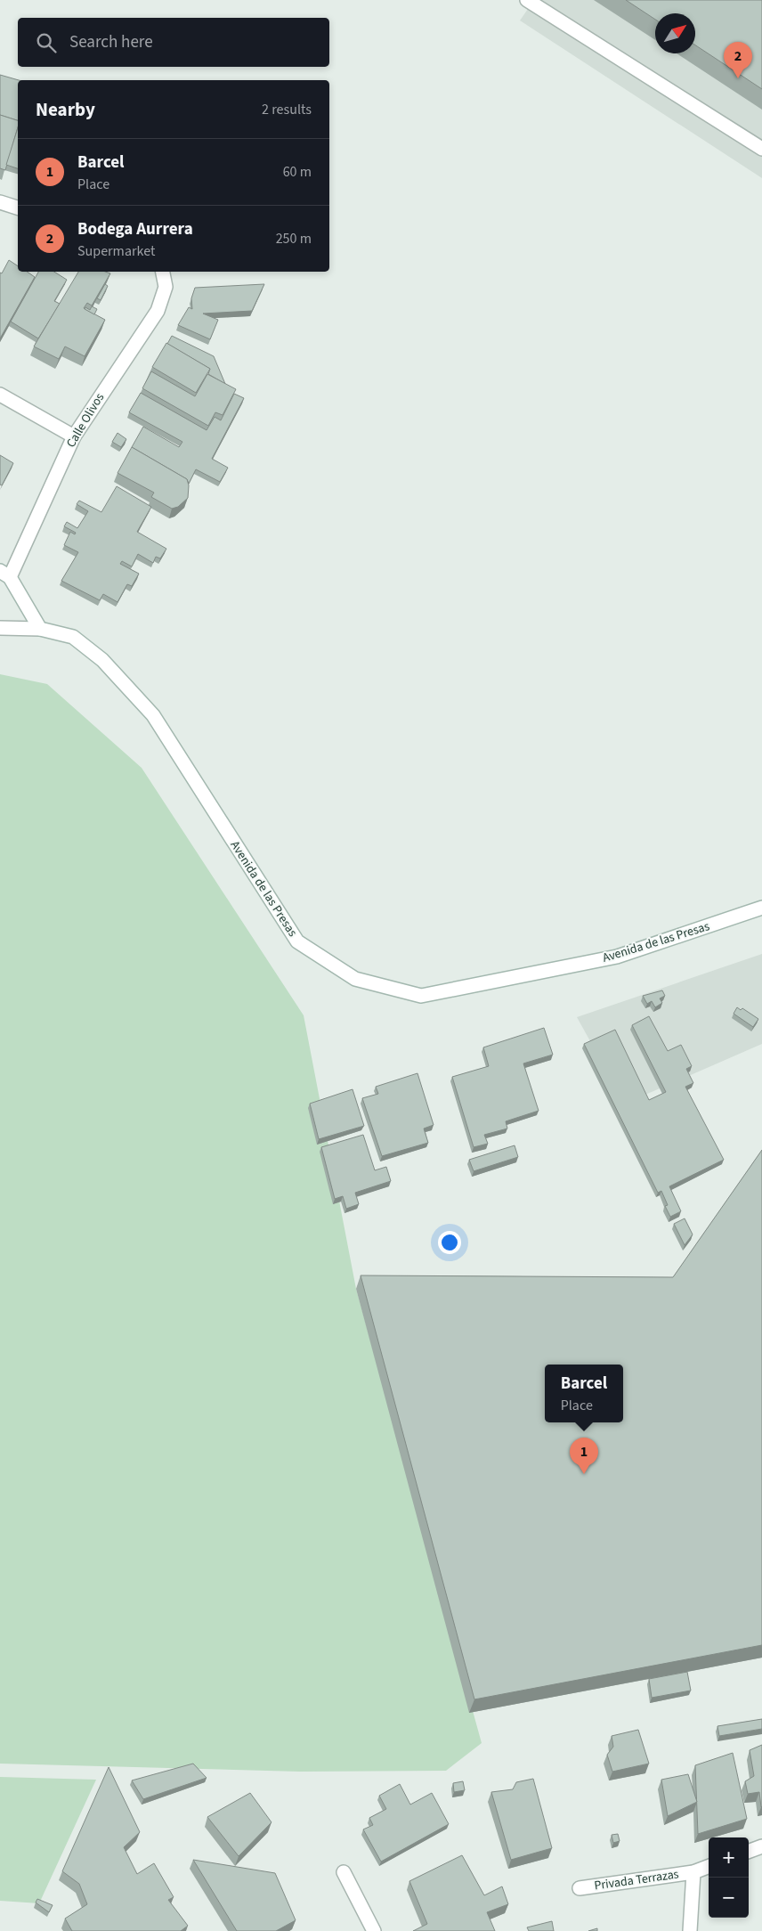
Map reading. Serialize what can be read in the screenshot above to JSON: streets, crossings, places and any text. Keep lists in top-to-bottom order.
{
  "streets": {
    "main road": ["Calle Olivos", "Avenida de las Presas", "Privada Terrazas"]
  },
  "north": "top right",
  "page": {
    "search": "Search here",
    "pins": ["2", "1"],
    "heading": ["Nearby", "2 results"],
    "list": [
      {
        "mark": "1",
        "name": "Barcel",
        "note": "Place",
        "value": "60 m"
      },
      {
        "mark": "2",
        "name": "Bodega Aurrera",
        "note": "Supermarket",
        "value": "250 m"
      }
    ],
    "popup": ["Barcel", "Place"],
    "map_buttons": ["+", "−"]
  }
}
